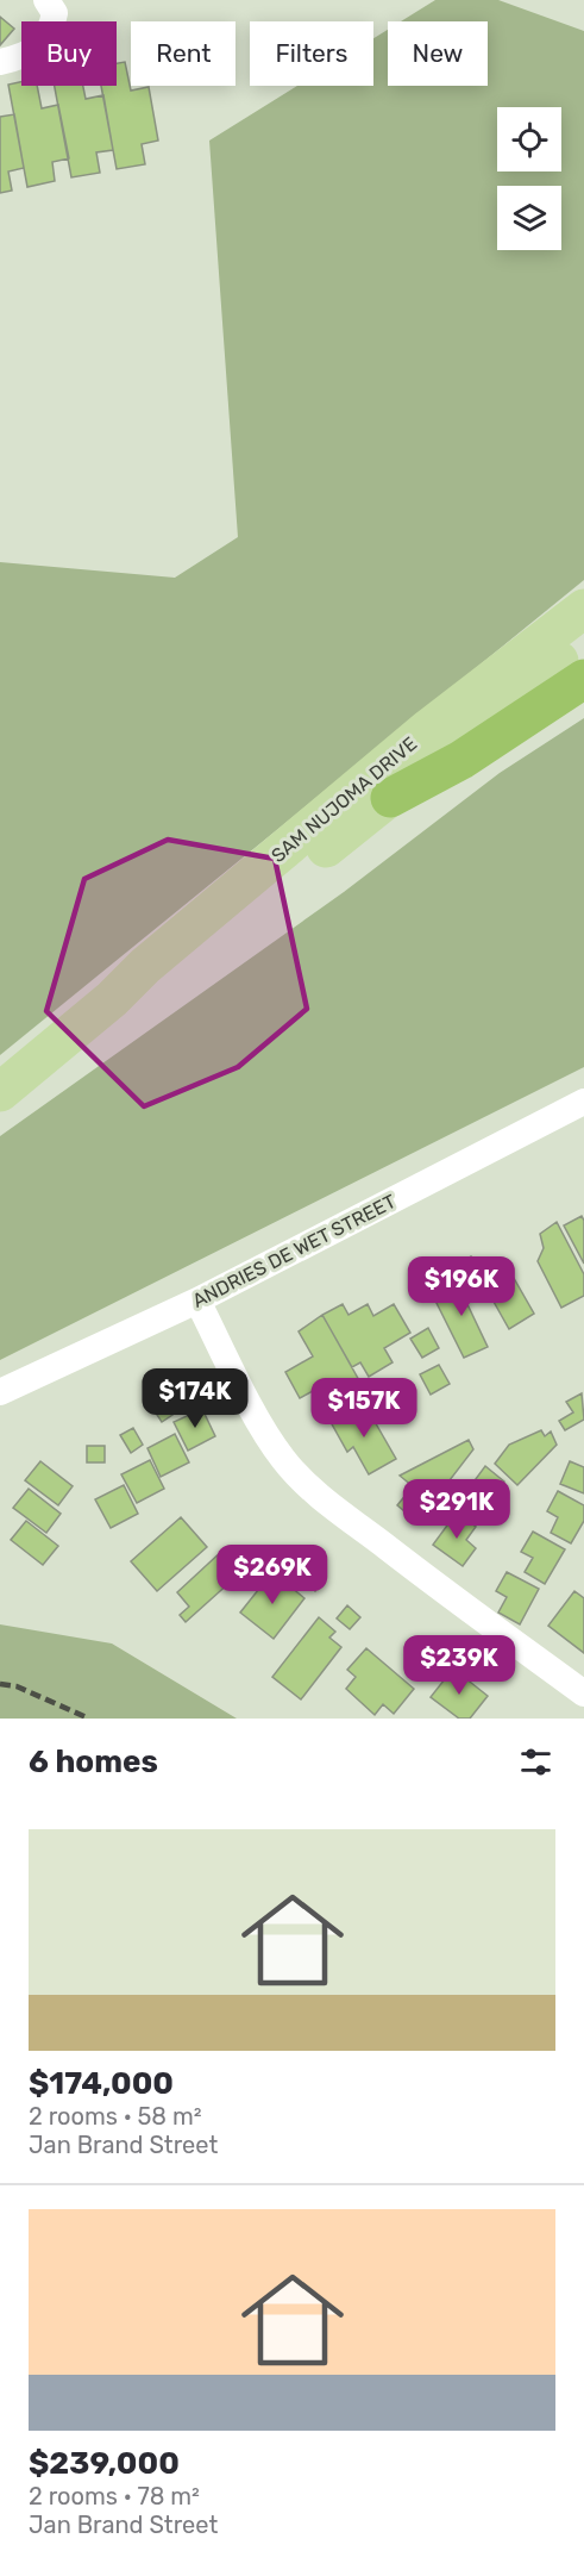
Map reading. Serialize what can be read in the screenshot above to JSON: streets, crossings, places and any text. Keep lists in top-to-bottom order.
{
  "streets": {
    "main road": ["SAM NUJOMA DRIVE"],
    "street": ["ANDRIES DE WET STREET"]
  },
  "page": {
    "chip": [
      "Buy",
      "Rent",
      "Filters",
      "New"
    ],
    "price": [
      "$196K",
      "$174K",
      "$157K",
      "$291K",
      "$269K",
      "$239K"
    ],
    "heading": "6 homes",
    "list": [
      {
        "name": "$174,000",
        "note": "2 rooms · 58 m² · Jan Brand Street"
      },
      {
        "name": "$239,000",
        "note": "2 rooms · 78 m² · Jan Brand Street"
      }
    ]
  }
}
